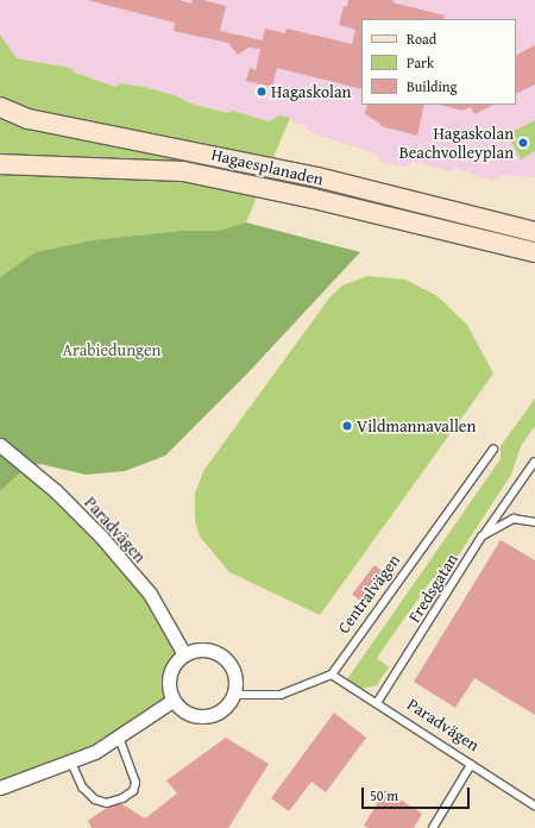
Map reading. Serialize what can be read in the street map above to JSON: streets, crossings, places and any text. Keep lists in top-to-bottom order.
{
  "streets": {
    "main road": ["Hagaesplanaden"],
    "street": ["Paradvägen"],
    "lane": ["Fredsgatan", "Centralvägen"]
  },
  "crossings": [
    ["Paradvägen", "Fredsgatan"],
    ["Paradvägen", "Centralvägen"]
  ],
  "parks": ["Arabiedungen"],
  "places": ["Hagaskolan", "Hagaskolan Beachvolleyplan", "Vildmannavallen"],
  "legend": ["Road", "Park", "Building"],
  "scale_bar": "50 m"
}
